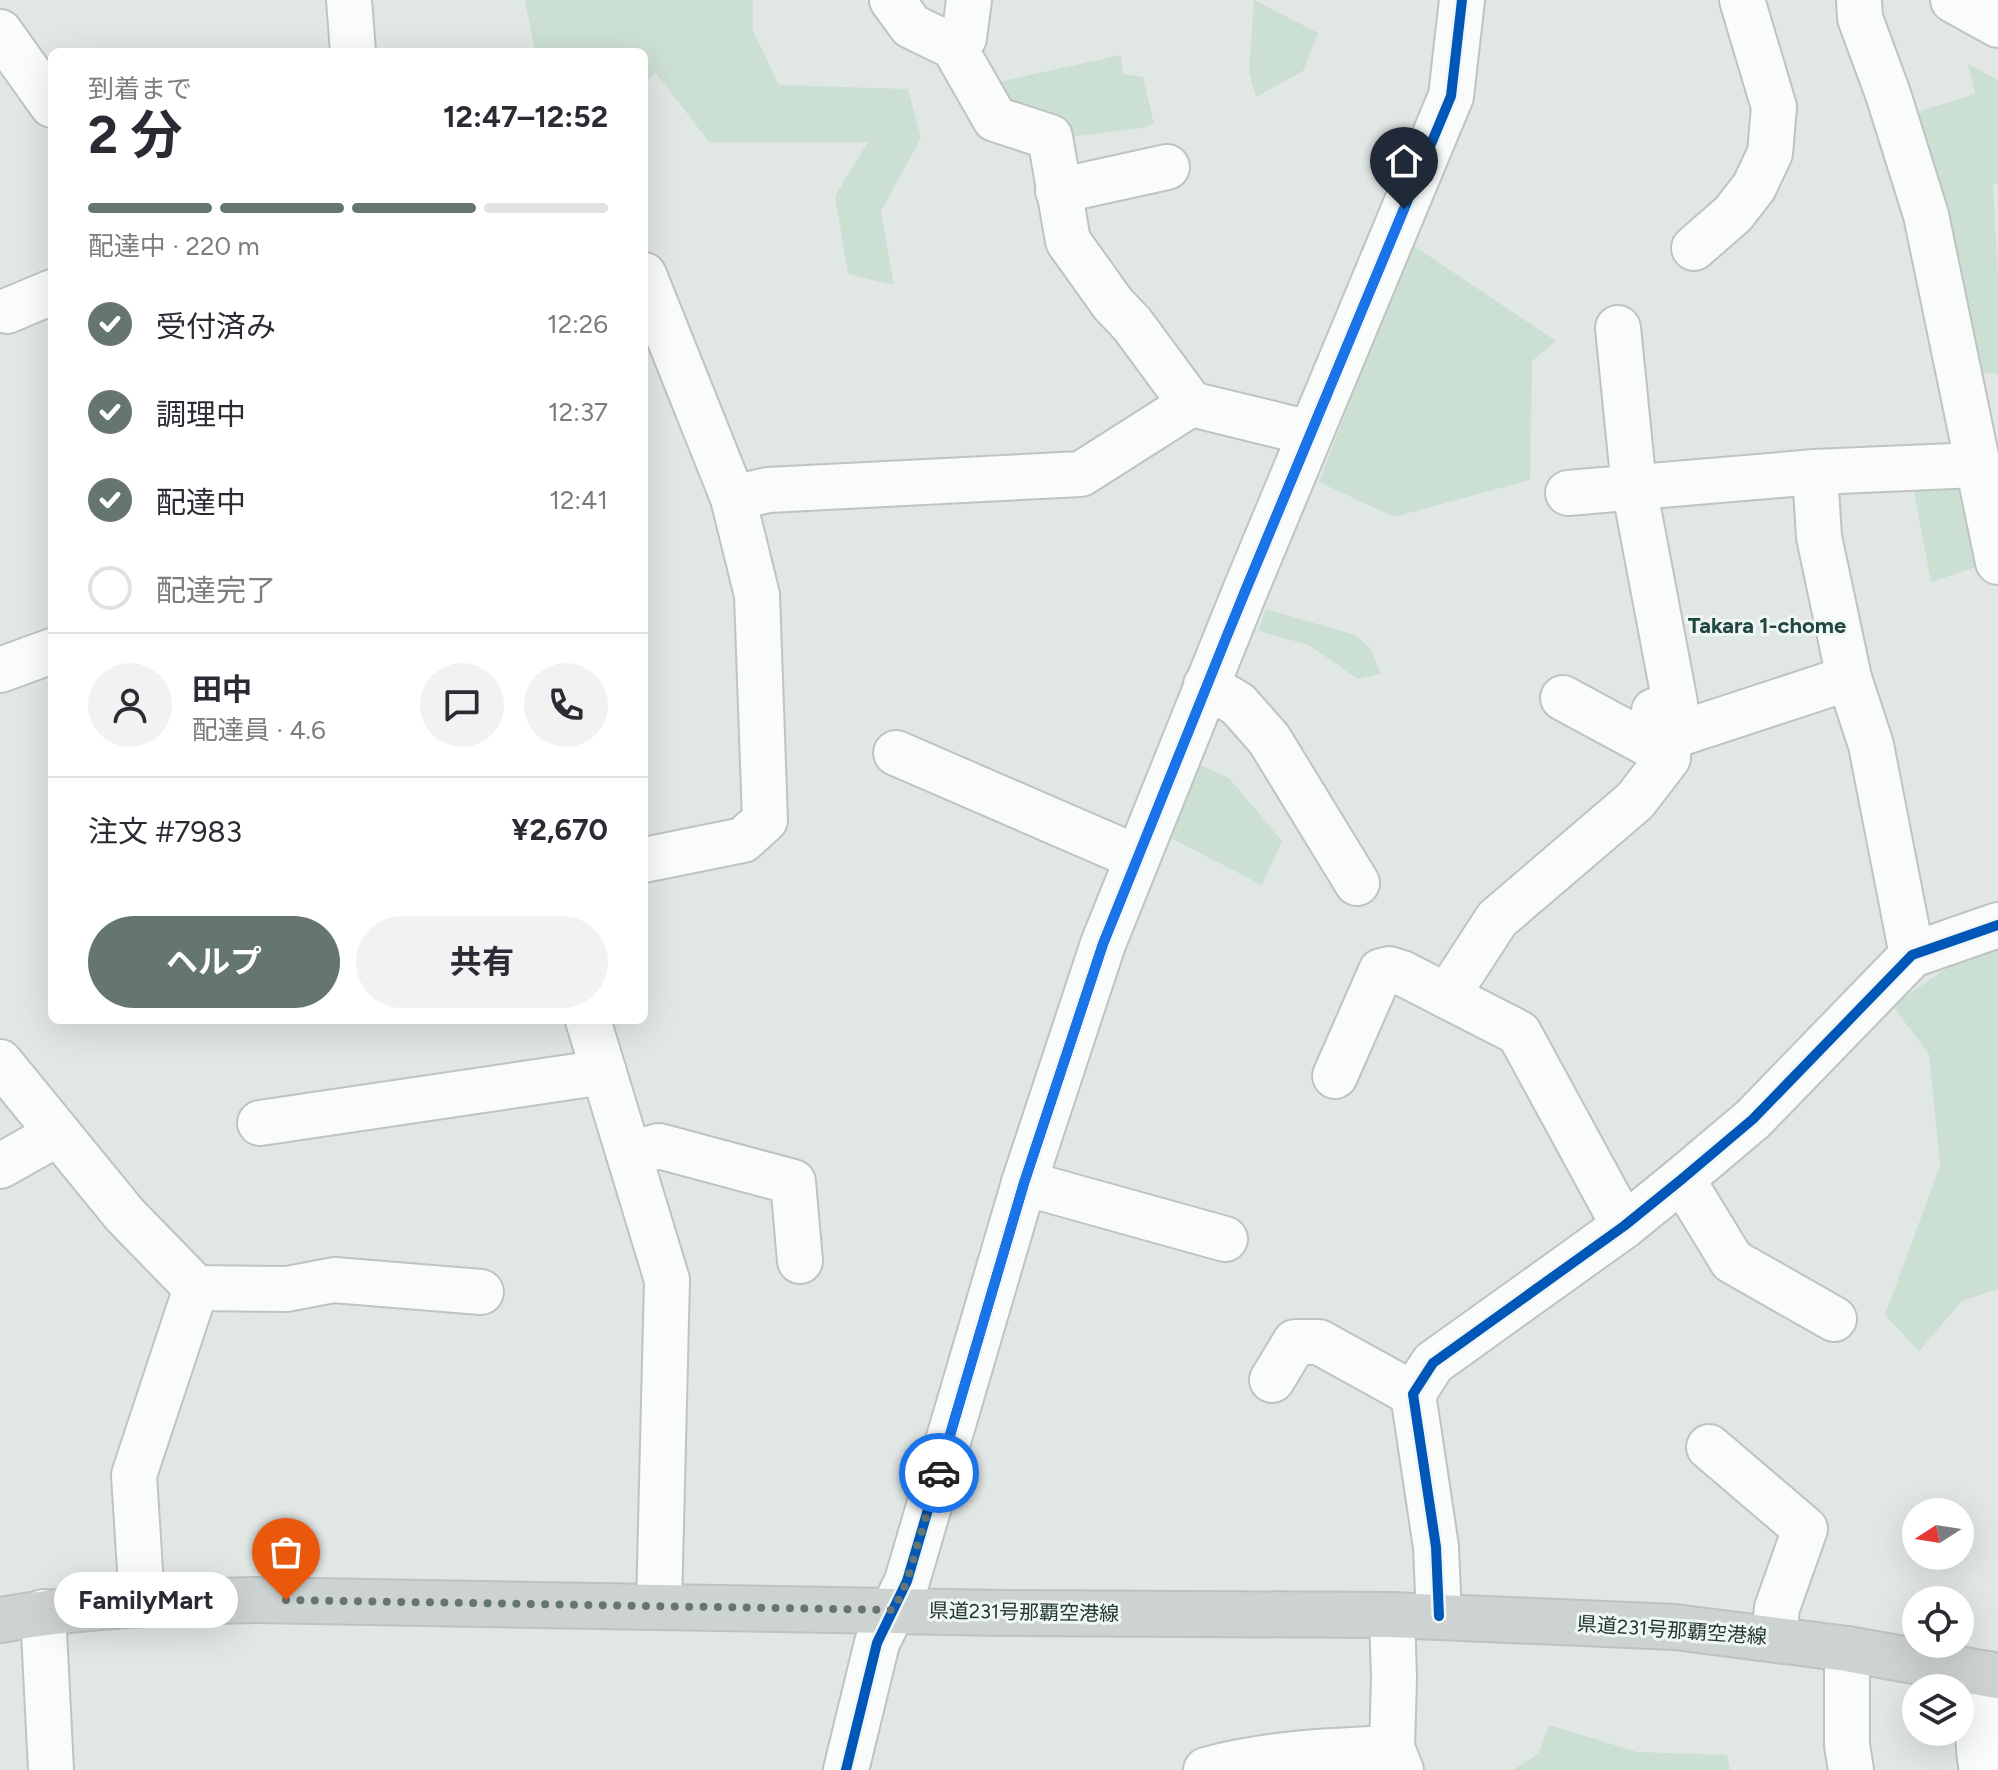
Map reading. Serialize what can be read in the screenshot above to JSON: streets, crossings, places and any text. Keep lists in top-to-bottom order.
{
  "streets": {
    "main road": ["県道231号那覇空港線"]
  },
  "districts": ["Takara 1-chome"],
  "places": ["FamilyMart"],
  "north": "left",
  "page": {
    "heading": ["2 分", "到着まで", "12:47–12:52"],
    "panel": [
      "田中",
      "配達員 · 4.6",
      "注文 #7983",
      "¥2,670"
    ],
    "bar": "配達中 · 220 m",
    "list": [
      ["受付済み", "12:26"],
      ["調理中", "12:37"],
      ["配達中", "12:41"],
      "配達完了"
    ],
    "buttons": ["ヘルプ", "共有"],
    "bubble": "FamilyMart"
  }
}
